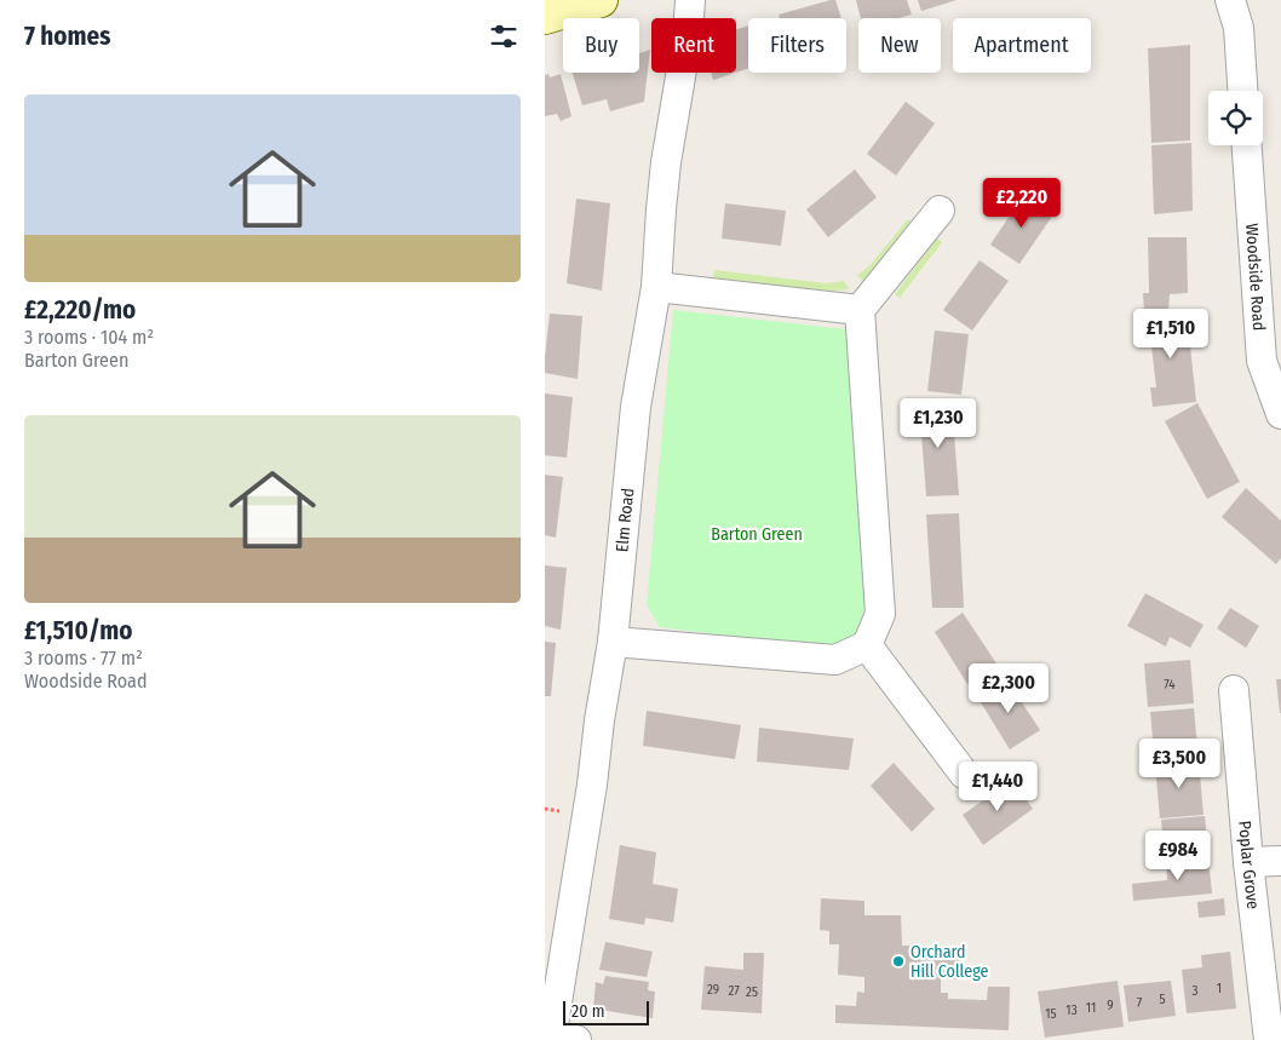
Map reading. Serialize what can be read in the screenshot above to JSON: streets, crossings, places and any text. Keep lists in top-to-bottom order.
{
  "streets": {
    "street": ["Woodside Road", "Elm Road", "Poplar Grove"]
  },
  "parks": ["Barton Green"],
  "places": ["Orchard Hill College"],
  "house_numbers": [
    "74",
    "1",
    "29",
    "27",
    "3",
    "25",
    "5",
    "7",
    "9",
    "11",
    "13",
    "15"
  ],
  "scale_bar": "20 m",
  "page": {
    "heading": "7 homes",
    "chip": [
      "Buy",
      "Rent",
      "Filters",
      "New",
      "Apartment"
    ],
    "list": [
      {
        "name": "£2,220/mo",
        "note": "3 rooms · 104 m² · Barton Green"
      },
      {
        "name": "£1,510/mo",
        "note": "3 rooms · 77 m² · Woodside Road"
      }
    ],
    "price": [
      "£2,220",
      "£1,510",
      "£1,230",
      "£2,300",
      "£3,500",
      "£1,440",
      "£984"
    ],
    "scale": "20 m"
  }
}
